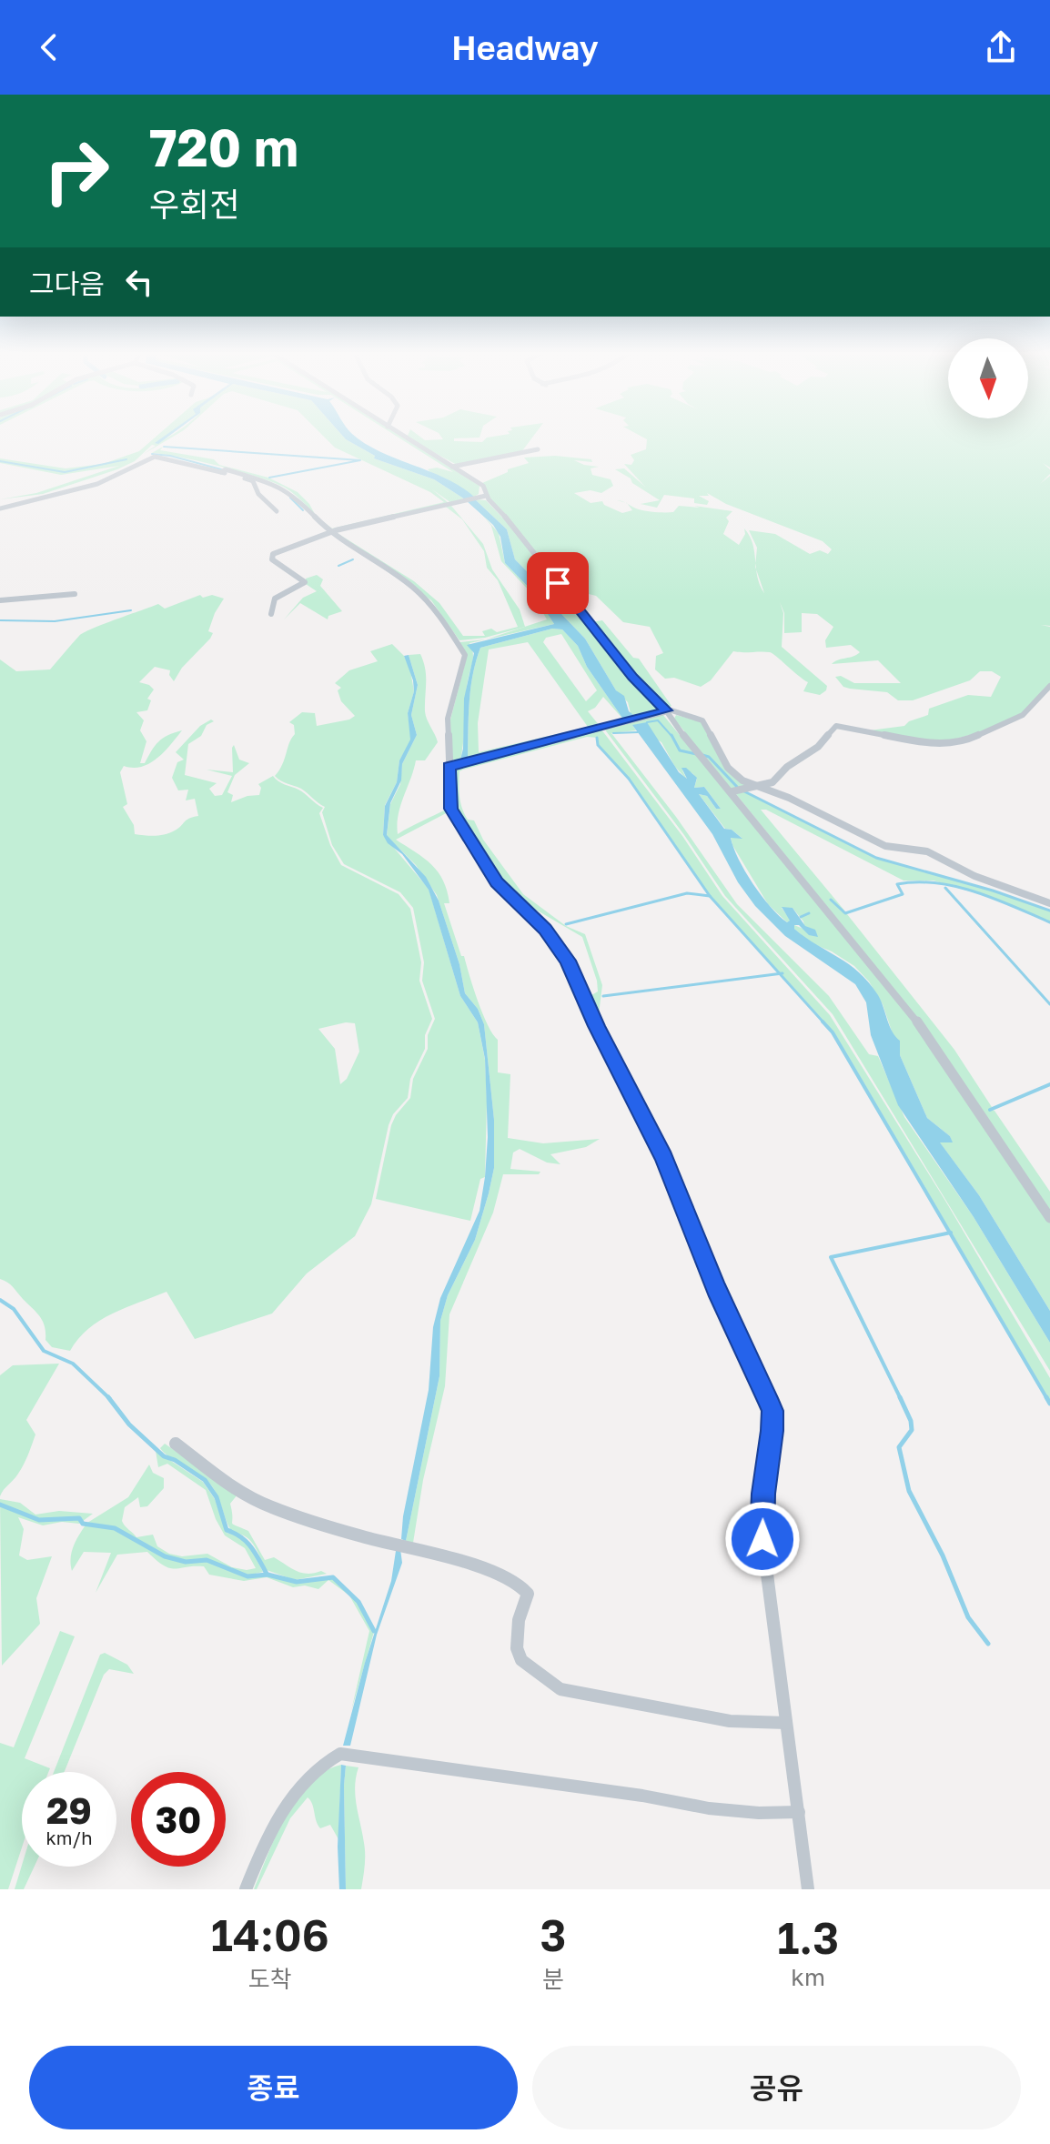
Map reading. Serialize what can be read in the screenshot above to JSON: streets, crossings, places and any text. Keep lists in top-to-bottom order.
{
  "north": "bottom",
  "page": {
    "header": "Headway",
    "turn": ["720 m", "우회전"],
    "then": "그다음",
    "speed": "29 km/h",
    "limit": "30",
    "eta": [
      "14:06",
      "도착",
      "3",
      "분",
      "1.3",
      "km"
    ],
    "buttons": ["종료", "공유"]
  }
}
